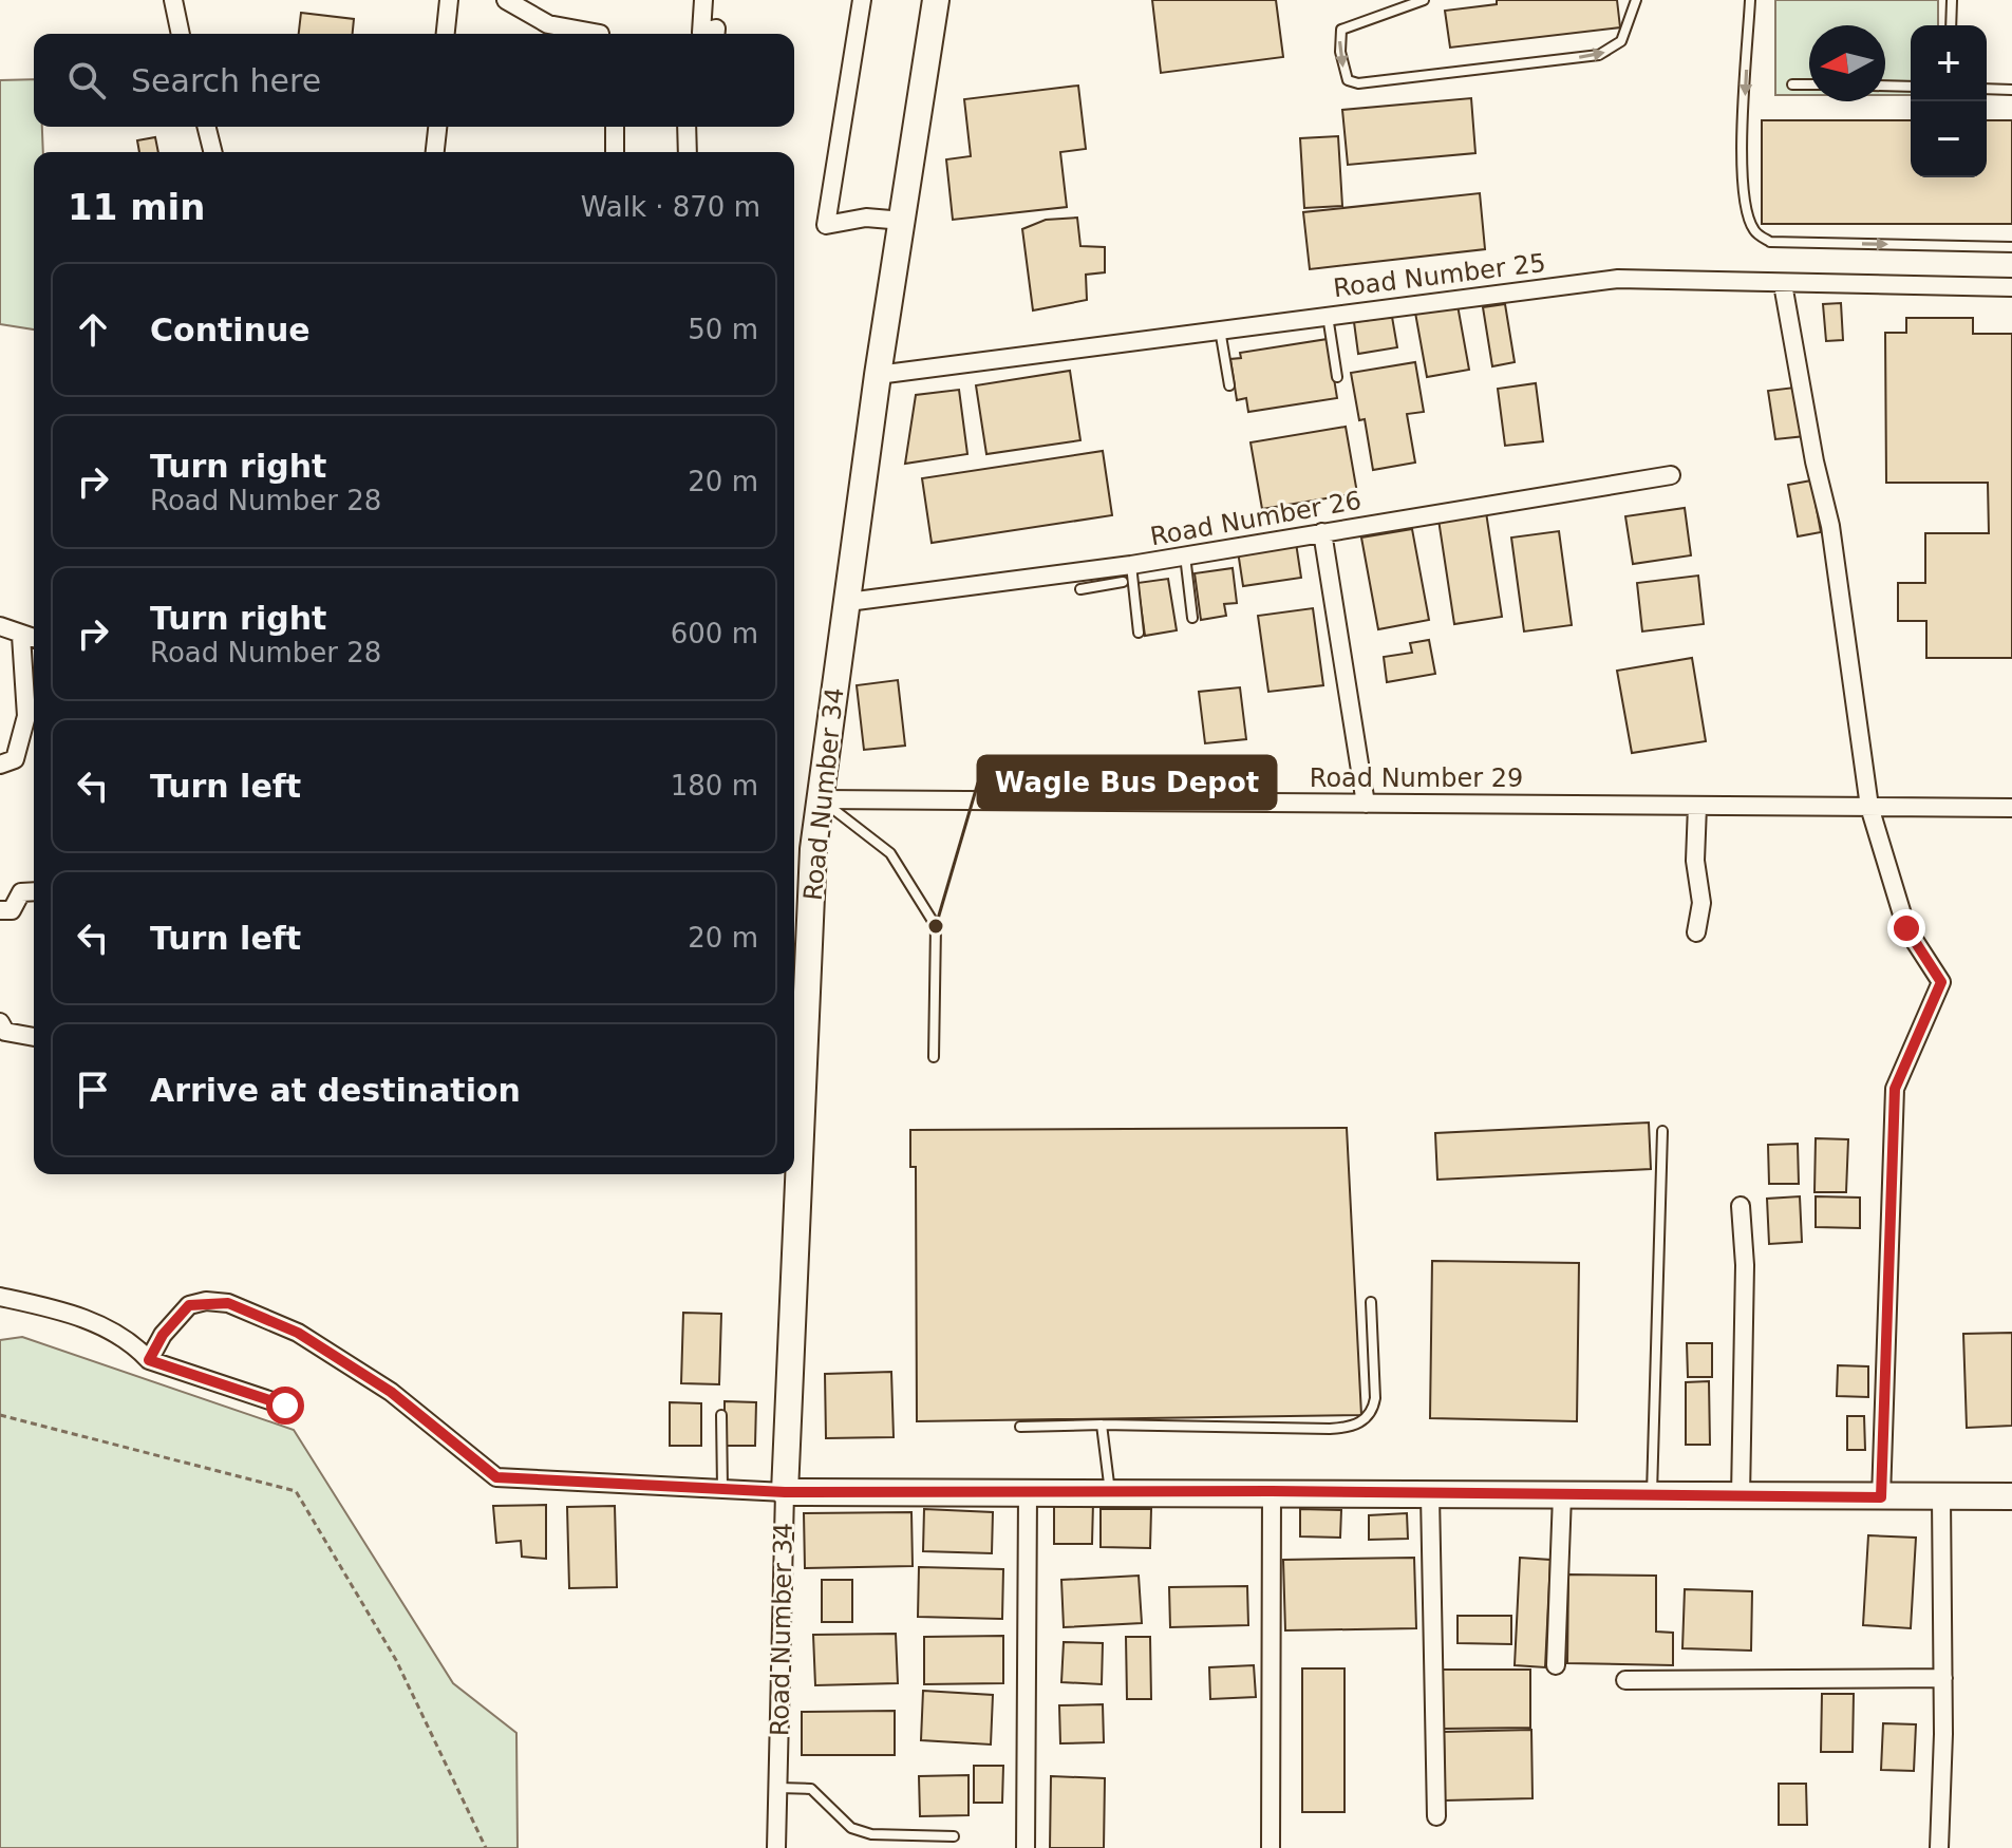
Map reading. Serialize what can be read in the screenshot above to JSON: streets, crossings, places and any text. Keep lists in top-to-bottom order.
{
  "streets": {
    "street": [
      "Road Number 25",
      "Road Number 26",
      "Road Number 29",
      "Road Number 34"
    ]
  },
  "crossings": [
    ["Road Number 25", "Road Number 34"],
    ["Road Number 26", "Road Number 34"],
    ["Road Number 29", "Road Number 34"]
  ],
  "places": ["Wagle Bus Depot"],
  "north": "left",
  "page": {
    "map_buttons": ["+", "−"],
    "search": "Search here",
    "heading": ["11 min", "Walk · 870 m"],
    "list": [
      ["Continue", "50 m"],
      ["Turn right", "Road Number 28", "20 m"],
      ["Turn right", "Road Number 28", "600 m"],
      ["Turn left", "180 m"],
      ["Turn left", "20 m"],
      "Arrive at destination"
    ]
  }
}
